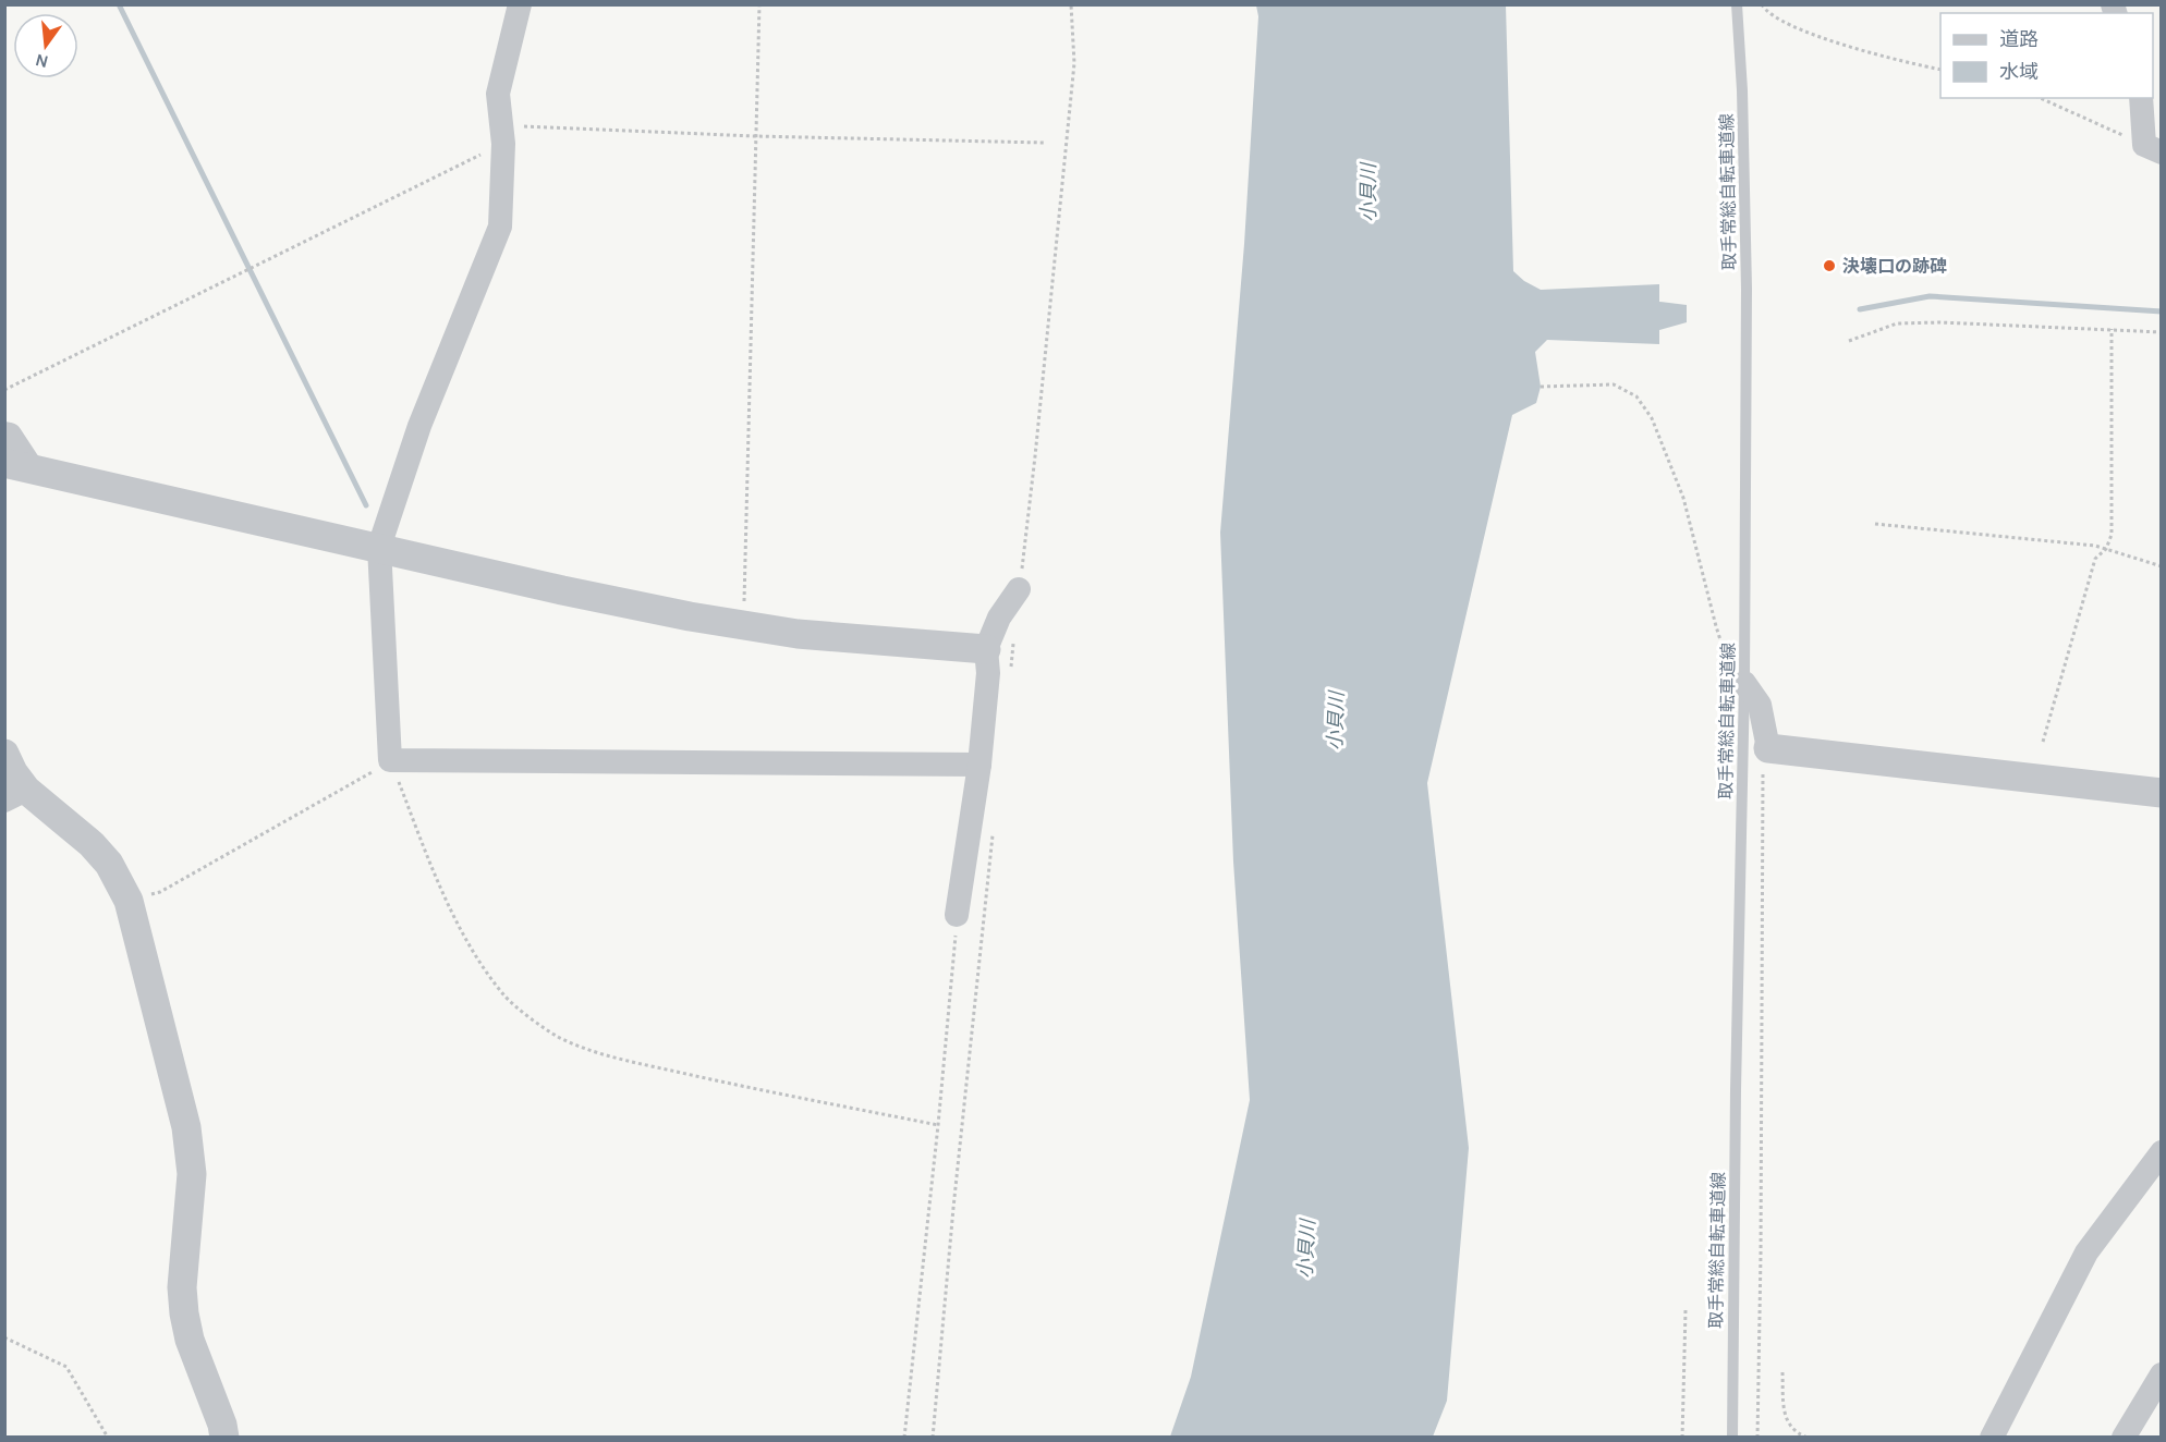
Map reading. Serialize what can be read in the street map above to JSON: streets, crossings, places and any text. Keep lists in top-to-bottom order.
{
  "streets": {
    "lane": ["取手常総自転車道線"]
  },
  "water": ["小貝川"],
  "places": ["決壊口の跡碑"],
  "legend": ["道路", "水域"],
  "north": "bottom"
}
